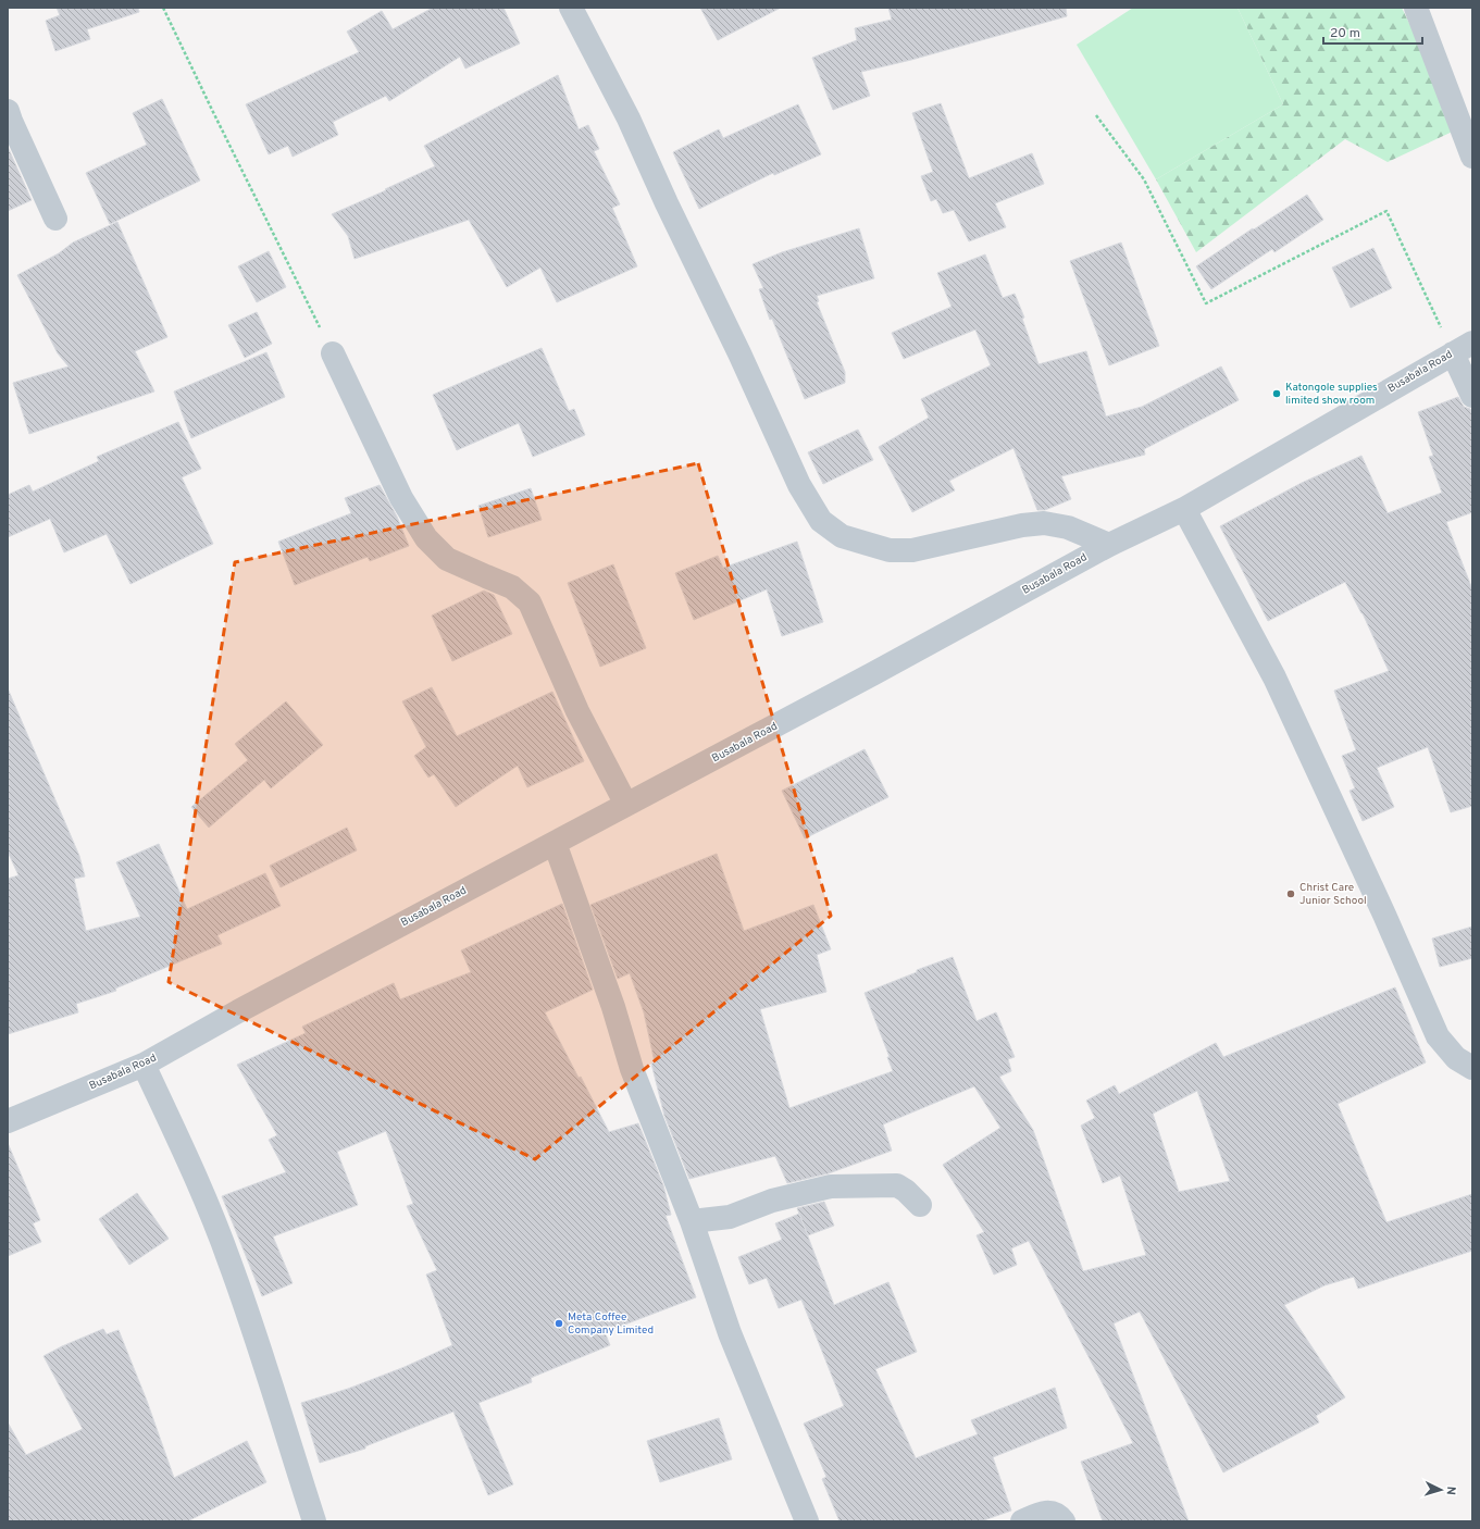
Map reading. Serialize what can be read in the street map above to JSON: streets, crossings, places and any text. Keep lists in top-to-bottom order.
{
  "streets": {
    "street": ["Busabala Road"]
  },
  "places": ["Katongole supplies limited show room", "Christ Care Junior School", "Meta Coffee Company Limited"],
  "scale_bar": "20 m",
  "north": "right"
}
